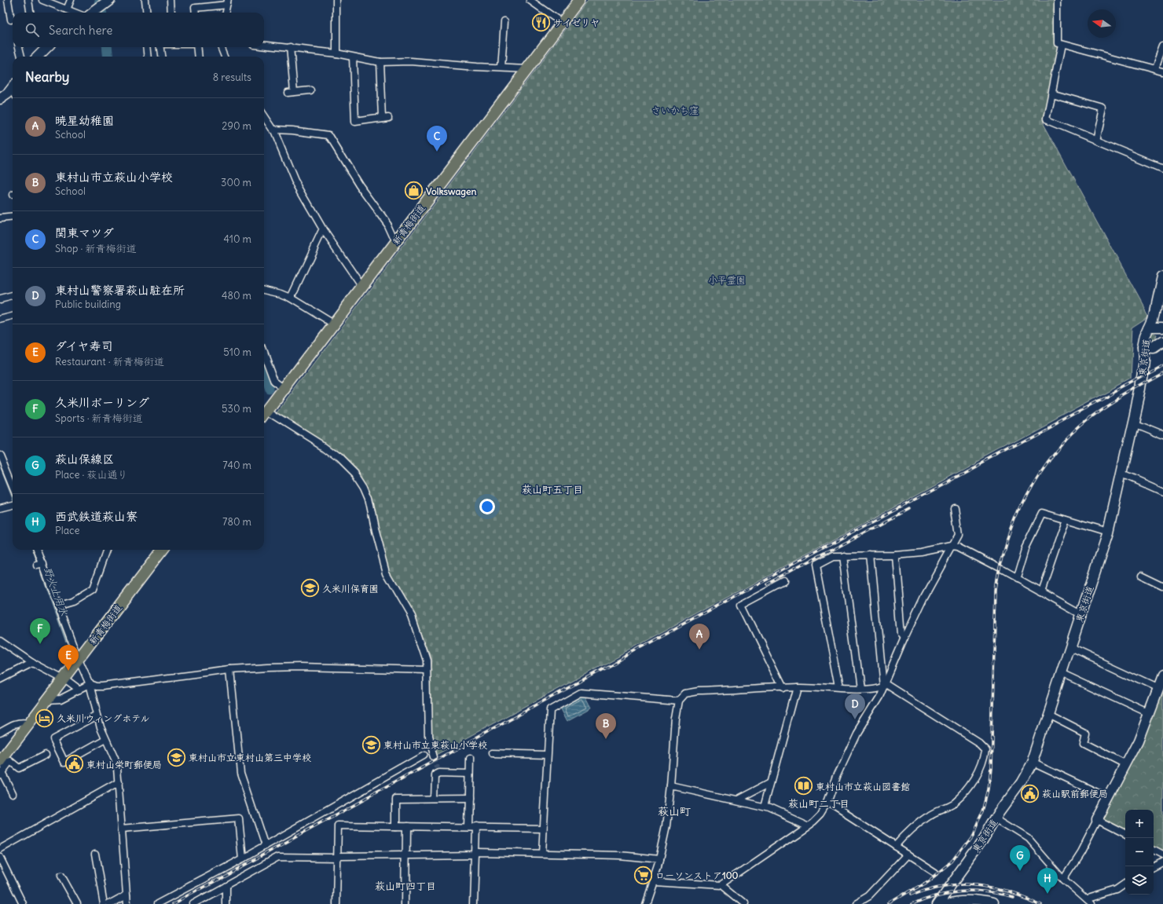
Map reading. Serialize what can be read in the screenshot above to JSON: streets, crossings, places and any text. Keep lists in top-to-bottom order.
{
  "streets": {
    "main road": ["新青梅街道"],
    "street": ["東京街道"]
  },
  "districts": [
    "萩山町五丁目",
    "萩山町二丁目",
    "萩山町",
    "萩山町四丁目"
  ],
  "water": ["野火止用水"],
  "parks": ["さいかち窪", "小平霊園"],
  "places": {
    "restaurant": ["サイゼリヤ"],
    "shop": ["Volkswagen"],
    "school or university": ["久米川保育園", "東村山市立東萩山小学校", "東村山市立東村山第三中学校"],
    "hotel": ["久米川ウィングホテル"],
    "public building": ["東村山栄町郵便局", "萩山駅前郵便局"],
    "library": ["東村山市立萩山図書館"],
    "supermarket": ["ローソンストア100"]
  },
  "north": "left",
  "page": {
    "search": "Search here",
    "heading": ["Nearby", "8 results"],
    "list": [
      {
        "mark": "A",
        "name": "暁星幼稚園",
        "note": "School",
        "value": "290 m"
      },
      {
        "mark": "B",
        "name": "東村山市立萩山小学校",
        "note": "School",
        "value": "300 m"
      },
      {
        "mark": "C",
        "name": "関東マツダ",
        "note": "Shop · 新青梅街道",
        "value": "410 m"
      },
      {
        "mark": "D",
        "name": "東村山警察署萩山駐在所",
        "note": "Public building",
        "value": "480 m"
      },
      {
        "mark": "E",
        "name": "ダイヤ寿司",
        "note": "Restaurant · 新青梅街道",
        "value": "510 m"
      },
      {
        "mark": "F",
        "name": "久米川ボーリング",
        "note": "Sports · 新青梅街道",
        "value": "530 m"
      },
      {
        "mark": "G",
        "name": "萩山保線区",
        "note": "Place · 萩山通り",
        "value": "740 m"
      },
      {
        "mark": "H",
        "name": "西武鉄道萩山寮",
        "note": "Place",
        "value": "780 m"
      }
    ],
    "pins": [
      "C",
      "F",
      "A",
      "E",
      "D",
      "B",
      "G",
      "H"
    ],
    "map_buttons": ["+", "−"]
  }
}
